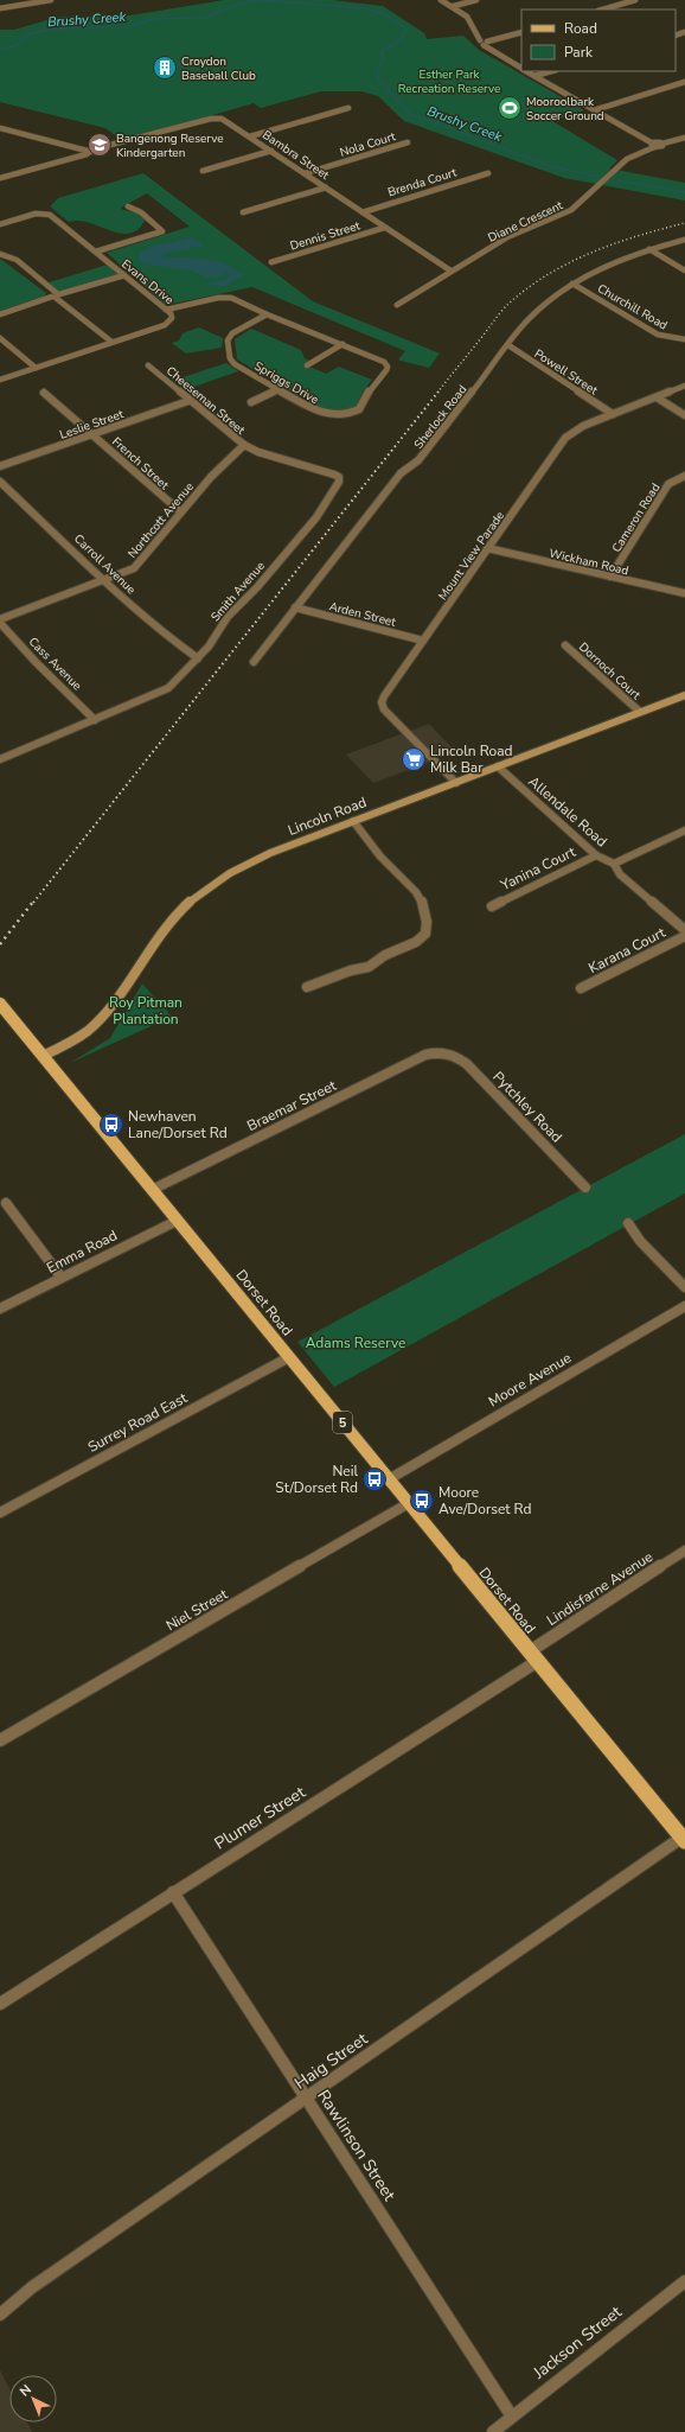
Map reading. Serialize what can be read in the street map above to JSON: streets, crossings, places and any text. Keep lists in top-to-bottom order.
{
  "streets": {
    "main road": ["Lincoln Road", "Dorset Road", "5"],
    "street": [
      "Nola Court",
      "Bambra Street",
      "Brenda Court",
      "Diane Crescent",
      "Dennis Street",
      "Evans Drive",
      "Churchill Road",
      "Powell Street",
      "Spriggs Drive",
      "Cheeseman Street",
      "Sherlock Road",
      "Leslie Street",
      "French Street",
      "Cameron Road",
      "Northcott Avenue",
      "Mount View Parade",
      "Wickham Road",
      "Carroll Avenue",
      "Smith Avenue",
      "Arden Street",
      "Cass Avenue",
      "Dornoch Court",
      "Allendale Road",
      "Yanina Court",
      "Karana Court",
      "Braemar Street",
      "Pytchley Road",
      "Emma Road",
      "Moore Avenue",
      "Surrey Road East",
      "Lindisfarne Avenue",
      "Niel Street",
      "Plumer Street",
      "Haig Street",
      "Rawlinson Street",
      "Jackson Street"
    ]
  },
  "crossings": [
    ["Nola Court", "Bambra Street"],
    ["Bambra Street", "Brenda Court"],
    ["Bambra Street", "Diane Crescent"],
    ["Bambra Street", "Dennis Street"],
    ["Evans Drive", "Spriggs Drive"],
    ["Churchill Road", "Sherlock Road"],
    ["Powell Street", "Sherlock Road"],
    ["Powell Street", "Mount View Parade"],
    ["Cheeseman Street", "Leslie Street"],
    ["Cheeseman Street", "Northcott Avenue"],
    ["Cheeseman Street", "Smith Avenue"],
    ["Sherlock Road", "Arden Street"],
    ["Leslie Street", "French Street"],
    ["French Street", "Northcott Avenue"],
    ["Cameron Road", "Wickham Road"],
    ["Northcott Avenue", "Carroll Avenue"],
    ["Northcott Avenue", "Cass Avenue"],
    ["Mount View Parade", "Wickham Road"],
    ["Mount View Parade", "Arden Street"],
    ["Mount View Parade", "Lincoln Road"],
    ["Carroll Avenue", "Smith Avenue"],
    ["Smith Avenue", "Cass Avenue"],
    ["Dornoch Court", "Lincoln Road"],
    ["Allendale Road", "Lincoln Road"],
    ["Allendale Road", "Yanina Court"],
    ["Lincoln Road", "Dorset Road"],
    ["Braemar Street", "Pytchley Road"],
    ["Braemar Street", "Dorset Road"],
    ["Emma Road", "Dorset Road"],
    ["Dorset Road", "Moore Avenue"],
    ["Dorset Road", "Surrey Road East"],
    ["Dorset Road", "Lindisfarne Avenue"],
    ["Dorset Road", "Niel Street"],
    ["Dorset Road", "Plumer Street"],
    ["Dorset Road", "Haig Street"],
    ["Lindisfarne Avenue", "Plumer Street"],
    ["Plumer Street", "Rawlinson Street"],
    ["Haig Street", "Rawlinson Street"],
    ["Rawlinson Street", "Jackson Street"]
  ],
  "water": ["Brushy Creek"],
  "parks": ["Esther Park Recreation Reserve", "Roy Pitman Plantation", "Adams Reserve"],
  "places": {
    "building": ["Croydon Baseball Club"],
    "sports": ["Mooroolbark Soccer Ground"],
    "school or university": ["Bangenong Reserve Kindergarten"],
    "supermarket": ["Lincoln Road Milk Bar"],
    "bus stop": ["Newhaven Lane/Dorset Rd", "Neil St/Dorset Rd", "Moore Ave/Dorset Rd"]
  },
  "legend": ["Road", "Park"],
  "north": "top left"
}
